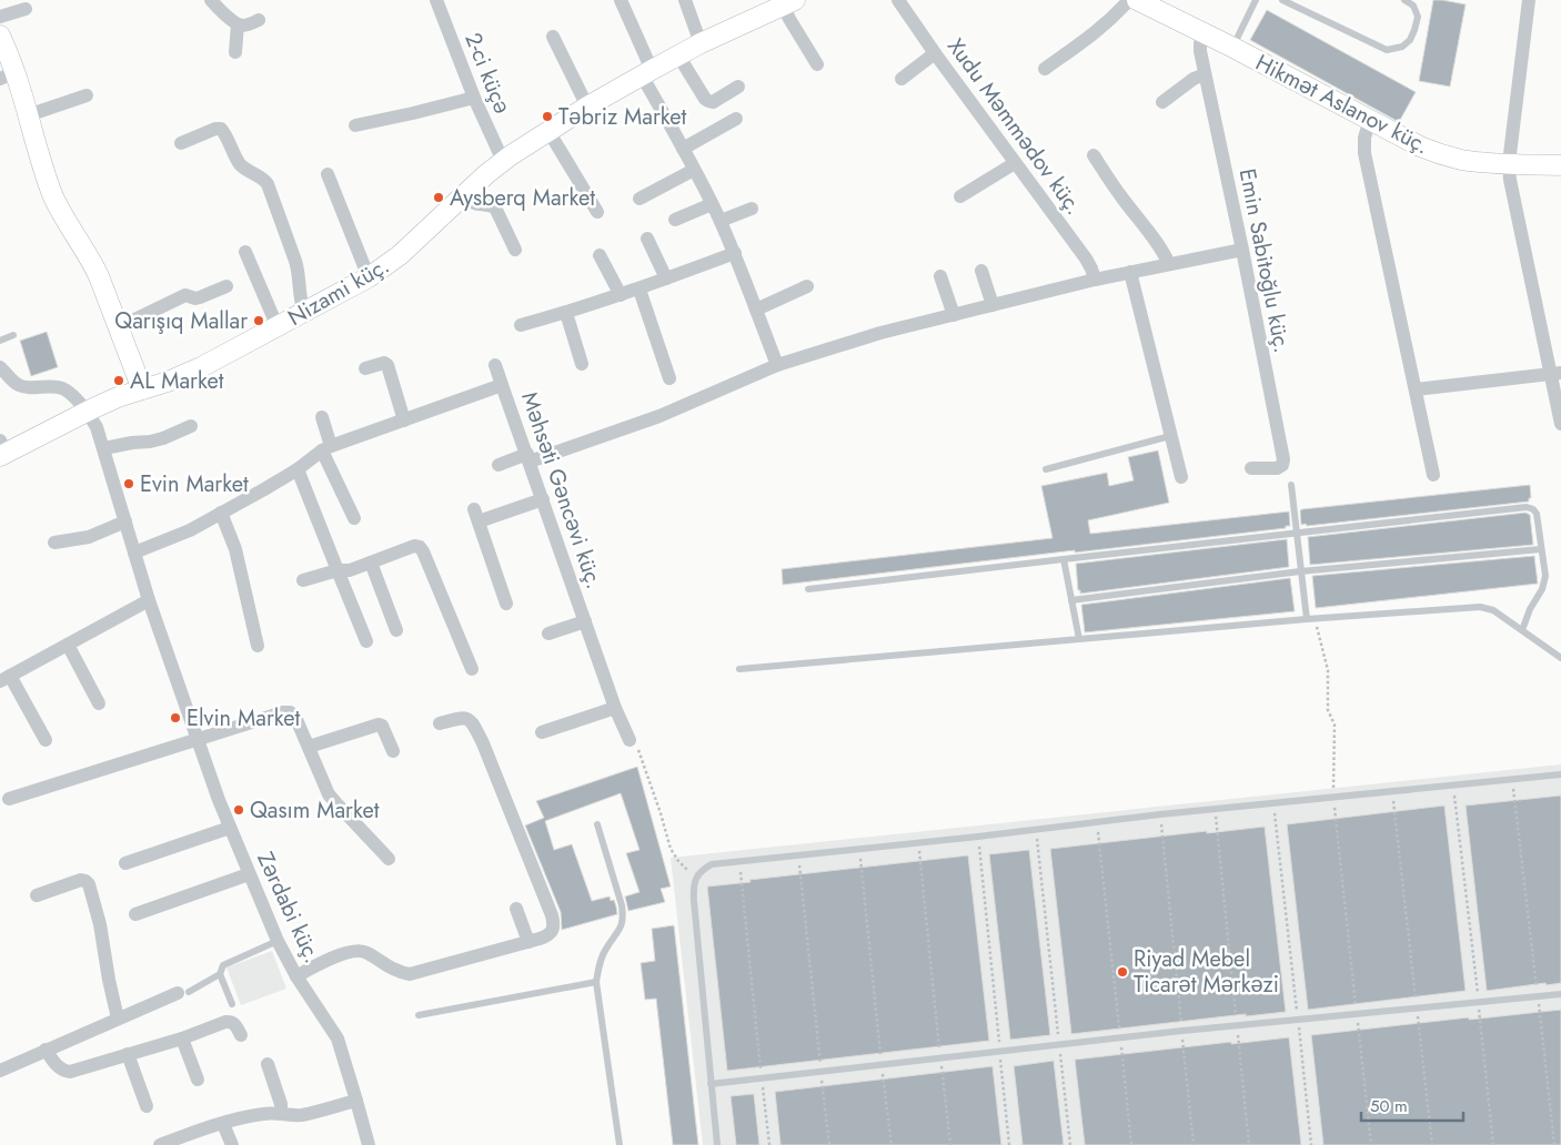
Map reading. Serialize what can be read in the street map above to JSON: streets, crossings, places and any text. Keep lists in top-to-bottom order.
{
  "streets": {
    "street": [
      "2-ci küçə",
      "Hikmət Aslanov küç.",
      "Xudu Məmmədov küç.",
      "Emin Sabitoğlu küç.",
      "Nizami küç.",
      "Məhsəti Gəncəvi küç.",
      "Zərdabi küç."
    ]
  },
  "crossings": [
    ["2-ci küçə", "Nizami küç."],
    ["Hikmət Aslanov küç.", "Emin Sabitoğlu küç."],
    ["Nizami küç.", "Zərdabi küç."],
    ["Məhsəti Gəncəvi küç.", "Zərdabi küç."]
  ],
  "places": [
    "Təbriz Market",
    "Aysberq Market",
    "Qarışıq Mallar",
    "AL Market",
    "Evin Market",
    "Elvin Market",
    "Qasım Market",
    "Riyad Mebel Ticarət Mərkəzi"
  ],
  "scale_bar": "50 m"
}
